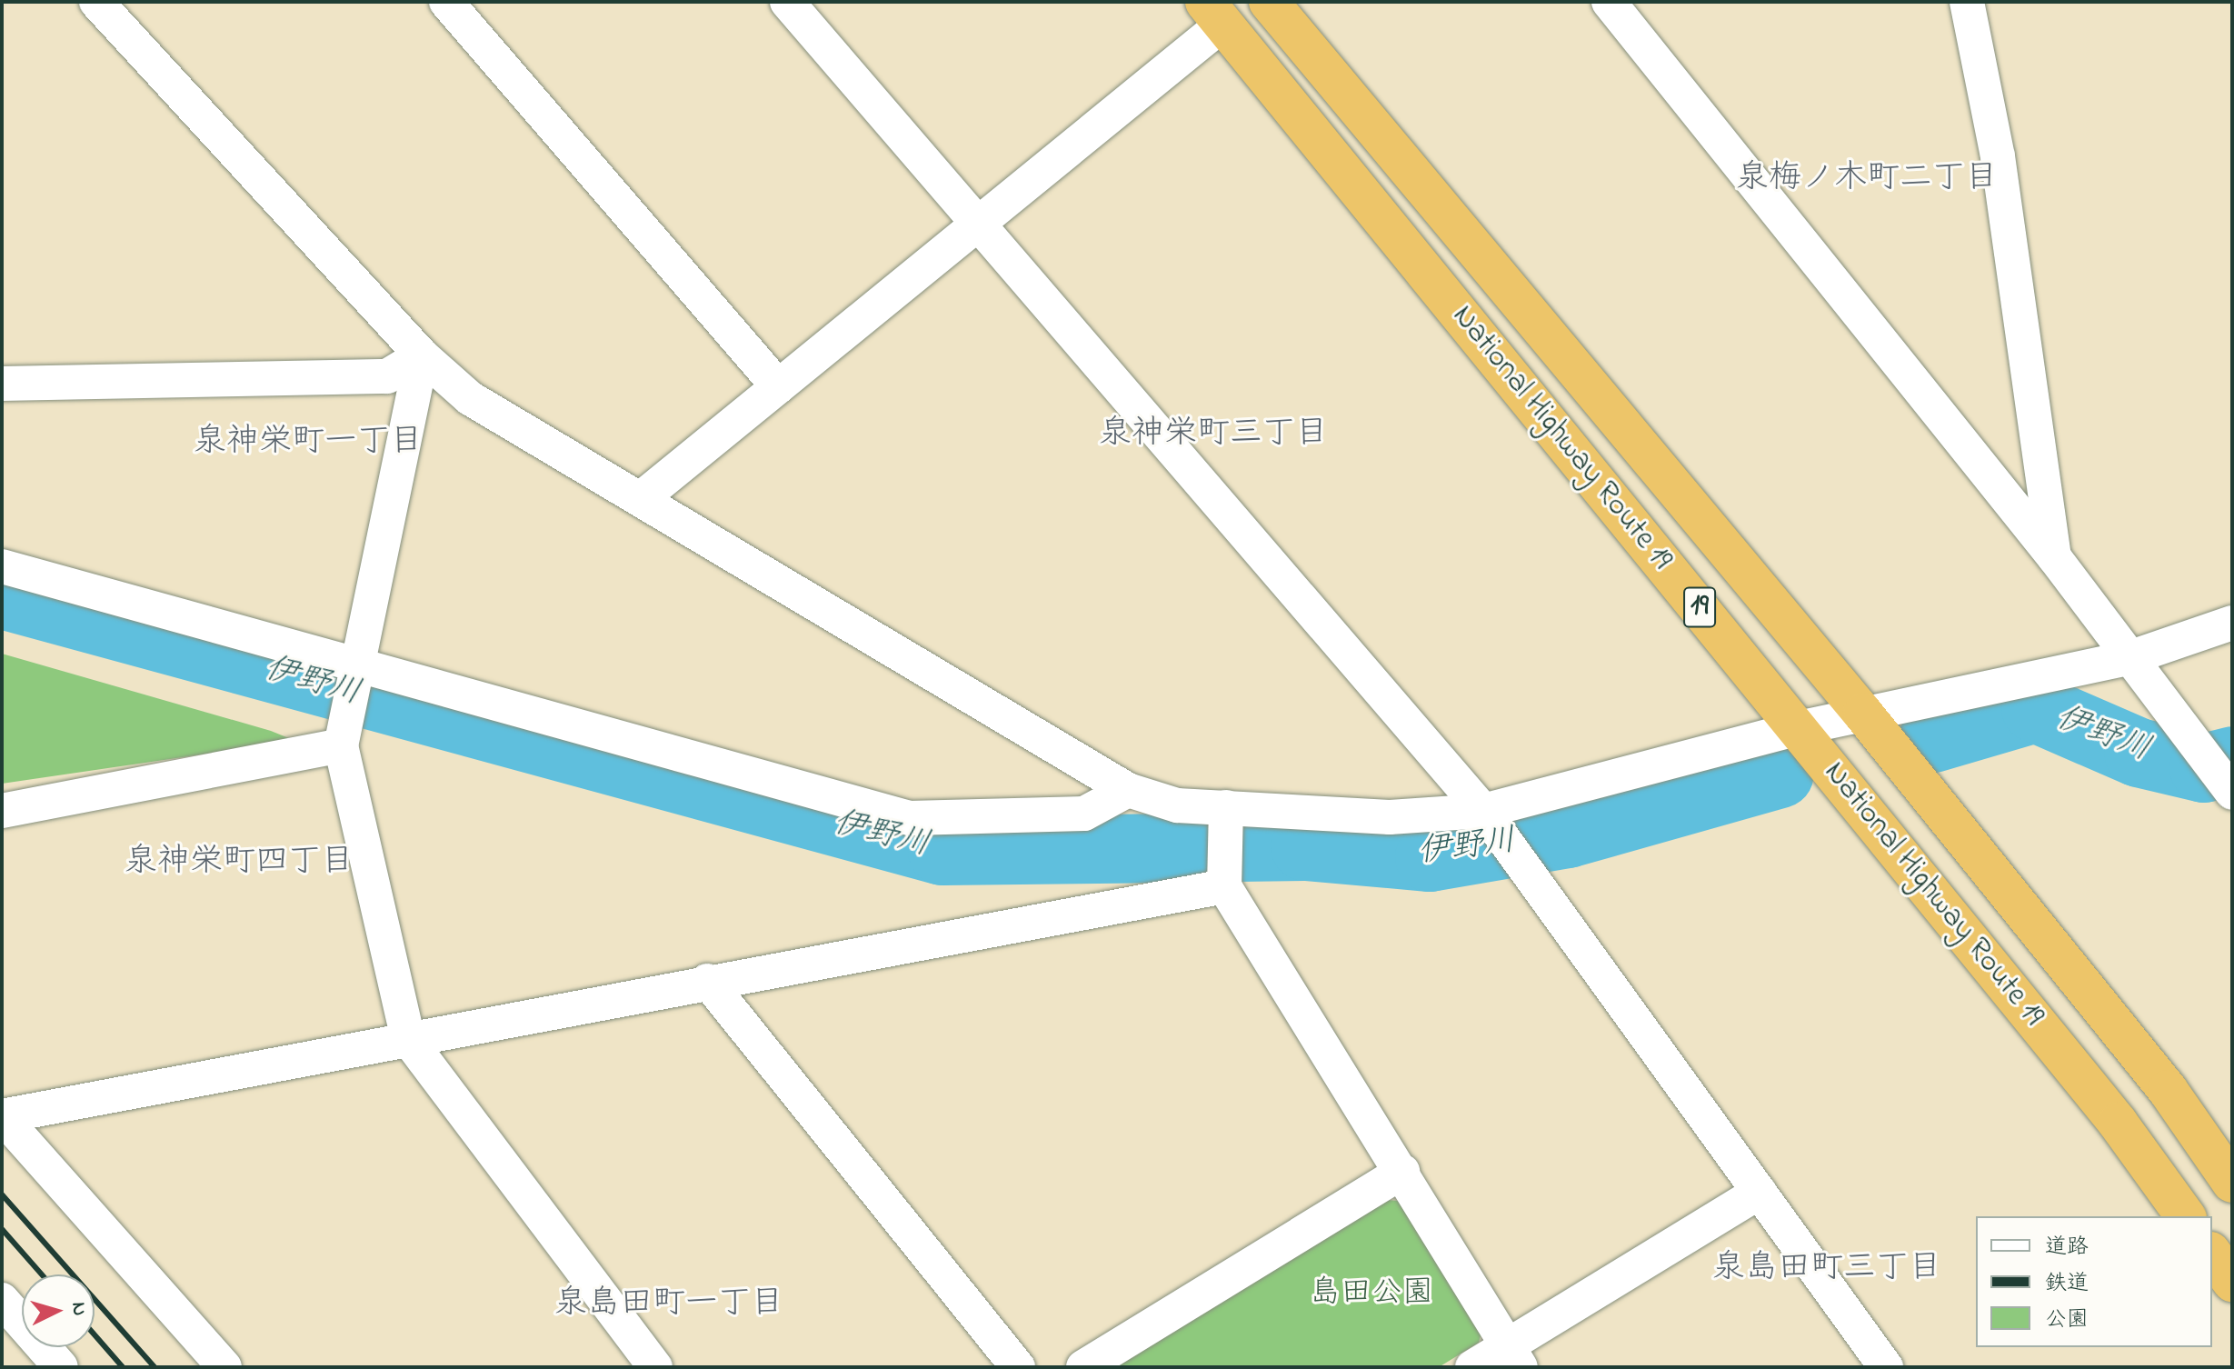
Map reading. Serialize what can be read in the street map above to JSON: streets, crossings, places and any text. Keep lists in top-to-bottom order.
{
  "streets": {
    "highway": ["National Highway Route 19", "19"]
  },
  "districts": [
    "泉梅ノ木町二丁目",
    "泉神栄町三丁目",
    "泉神栄町一丁目",
    "泉神栄町四丁目",
    "泉島田町三丁目",
    "泉島田町一丁目"
  ],
  "water": ["伊野川"],
  "parks": ["島田公園"],
  "legend": ["道路", "鉄道", "公園"],
  "north": "right"
}
